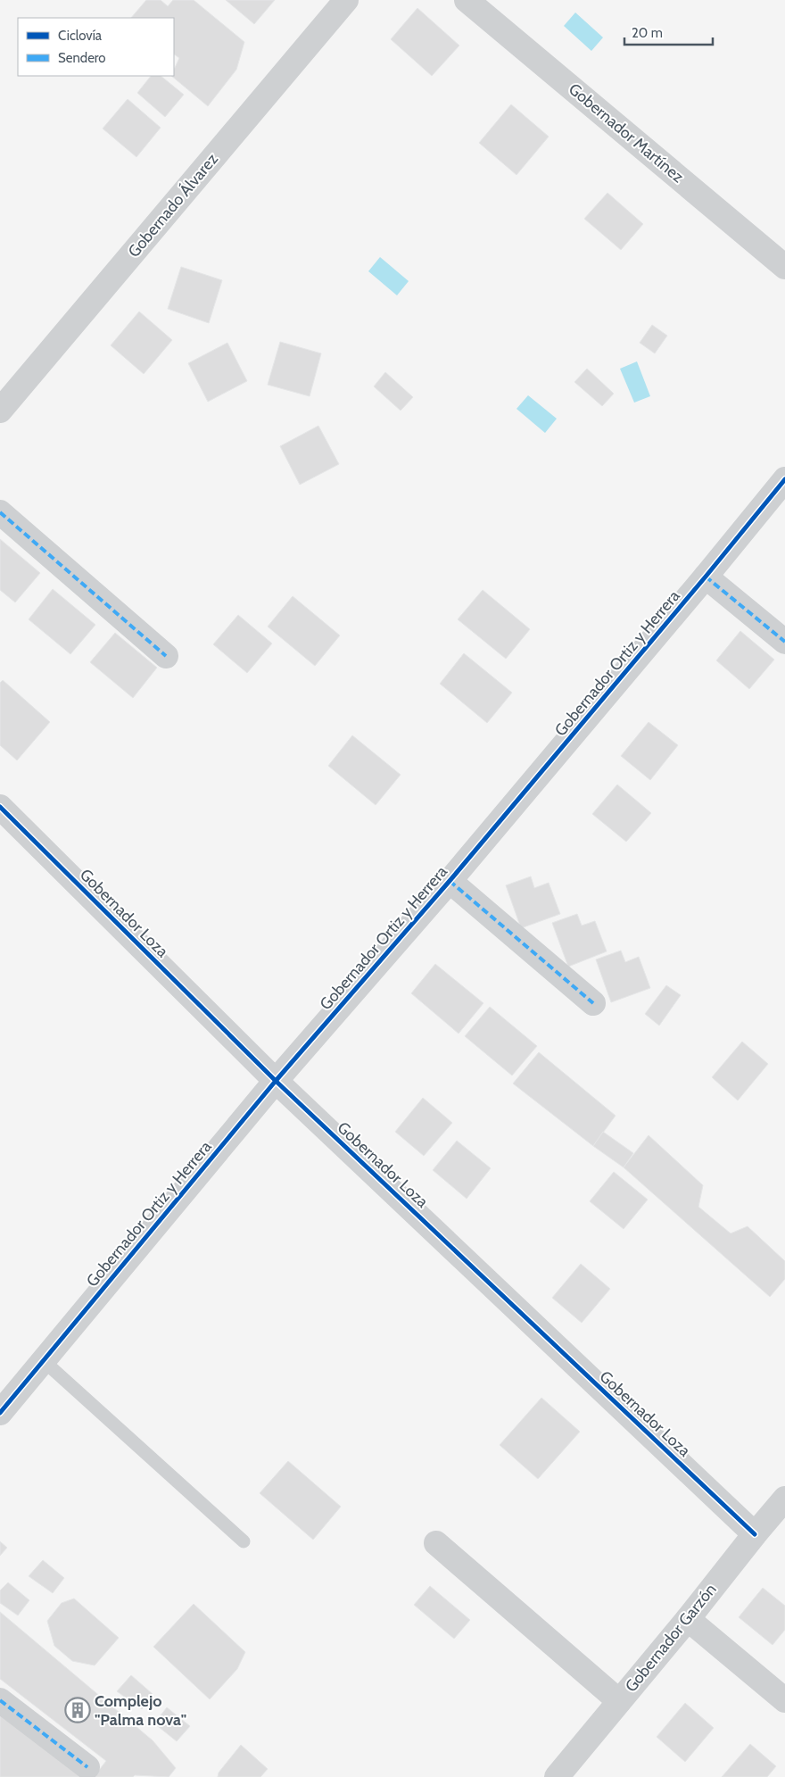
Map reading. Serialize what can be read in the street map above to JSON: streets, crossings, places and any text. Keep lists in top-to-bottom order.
{
  "streets": {
    "street": [
      "Gobernador Martínez",
      "Gobernado Álvarez",
      "Gobernador Ortiz y Herrera",
      "Gobernador Loza",
      "Gobernador Garzón"
    ]
  },
  "crossings": [
    ["Gobernador Ortiz y Herrera", "Gobernador Loza"],
    ["Gobernador Loza", "Gobernador Garzón"]
  ],
  "places": {
    "building": ["Complejo \"Palma nova\""]
  },
  "legend": ["Ciclovía", "Sendero"],
  "scale_bar": "20 m"
}
